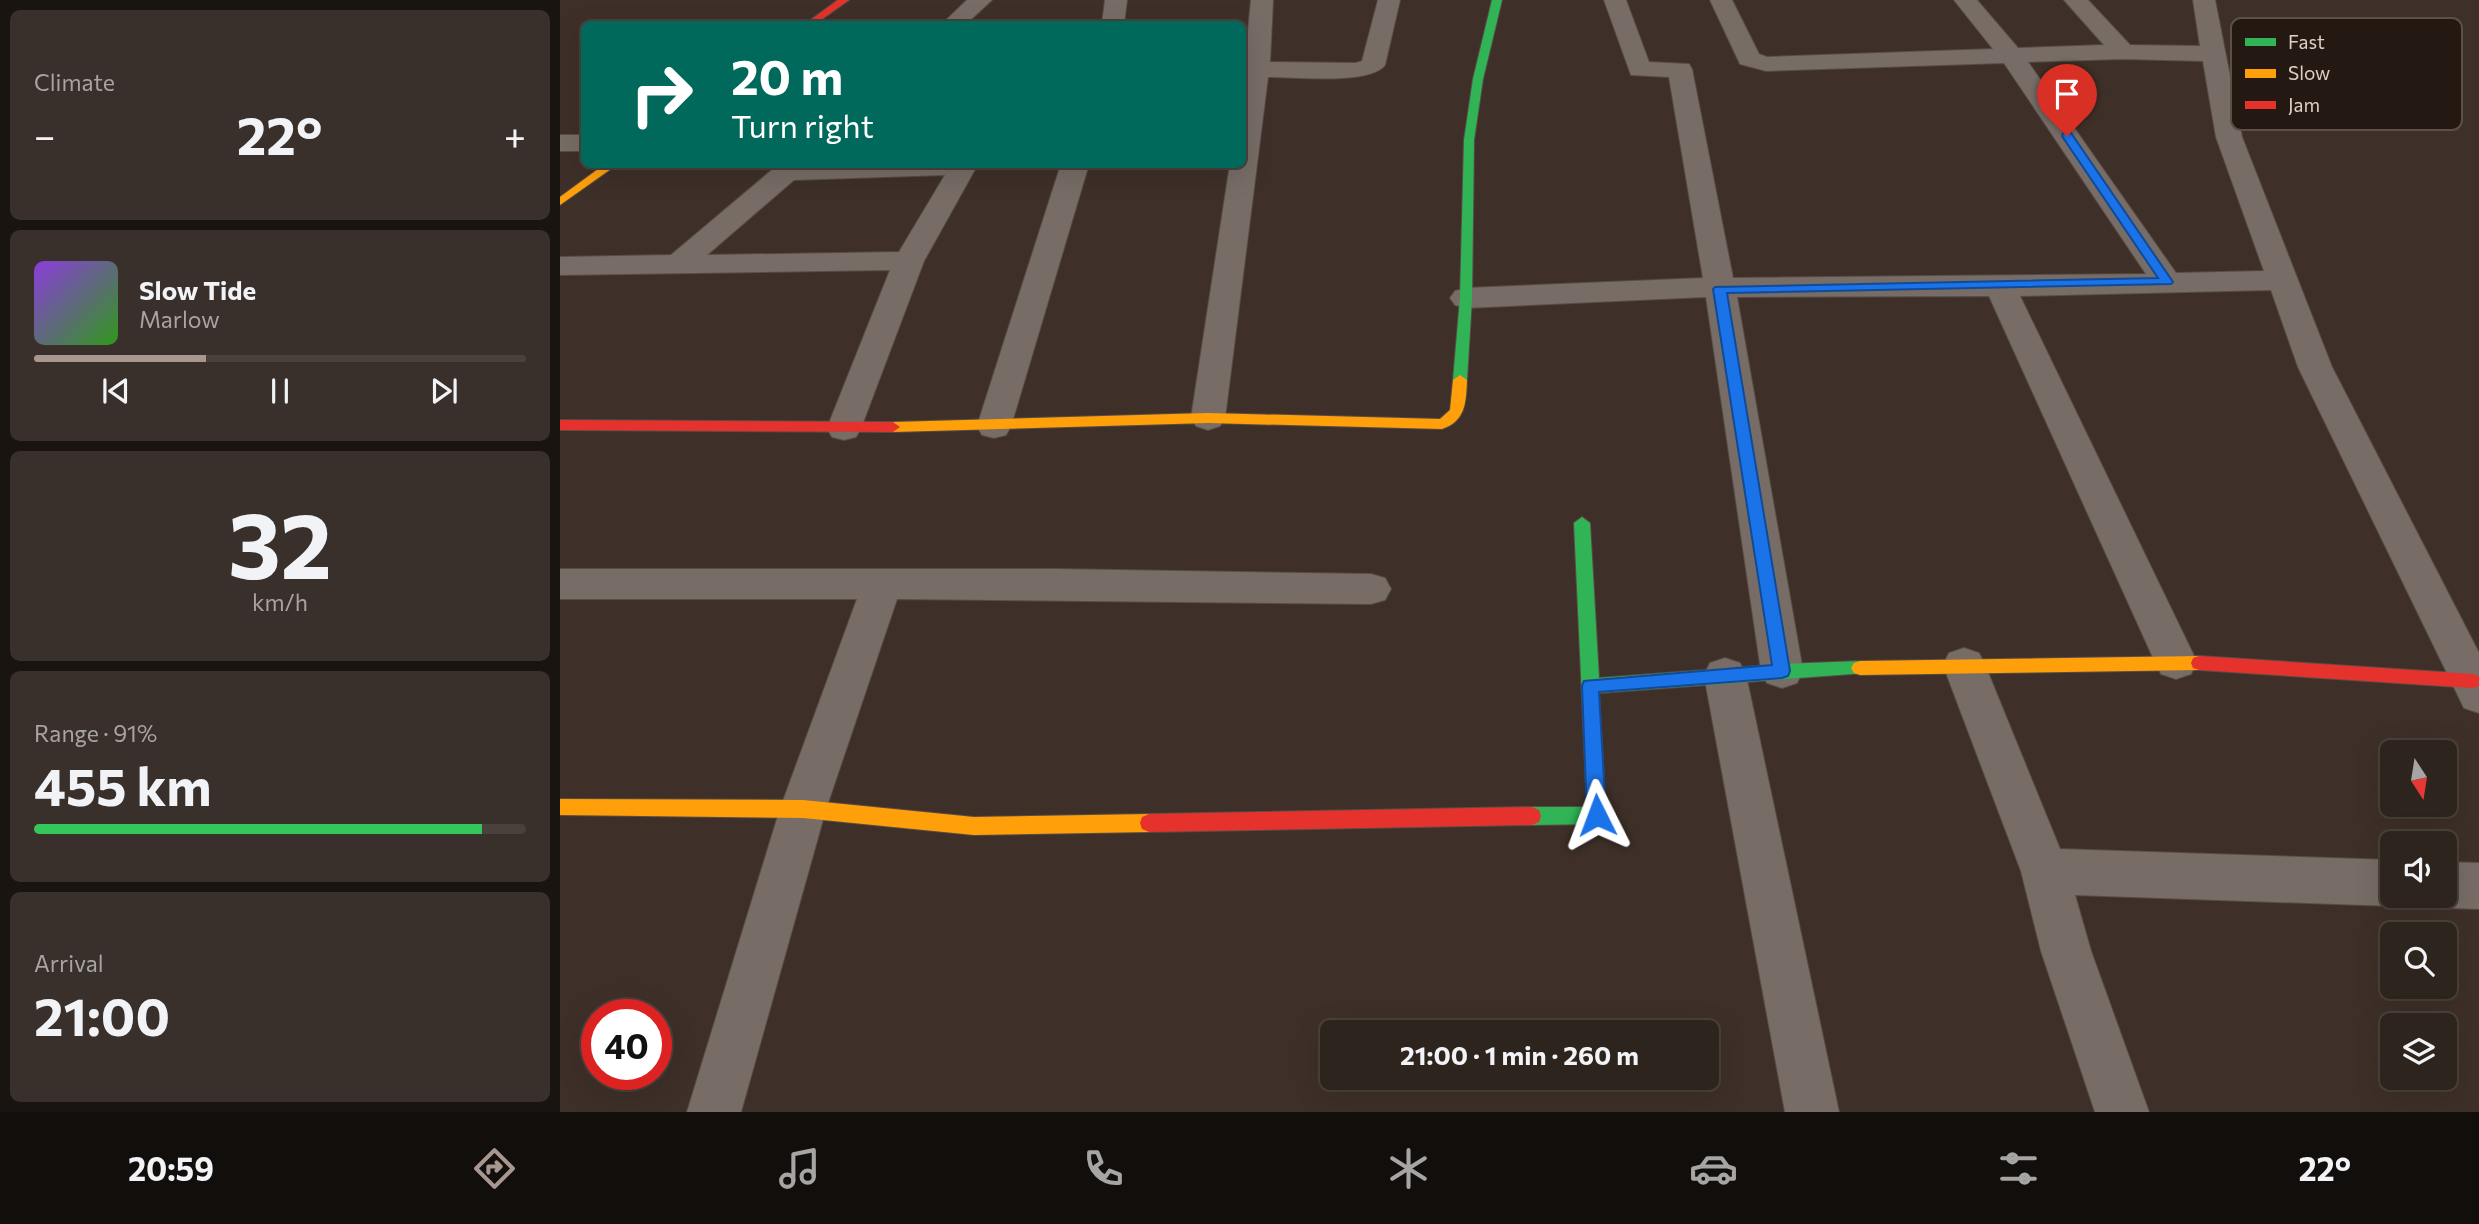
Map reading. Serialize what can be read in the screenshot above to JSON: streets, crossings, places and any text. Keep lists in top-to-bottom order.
{
  "legend": ["Fast", "Slow", "Jam"],
  "north": "bottom",
  "page": {
    "tile": [
      "Climate",
      ["32", "km/h"],
      ["Range · 91%", "455 km"],
      ["Arrival", "21:00"]
    ],
    "turn": ["20 m", "Turn right"],
    "heat": ["−", "22°", "+"],
    "song": ["Slow Tide", "Marlow"],
    "limit": "40",
    "trip": "21:00 · 1 min · 260 m",
    "tabs": ["20:59", "22°"]
  }
}
